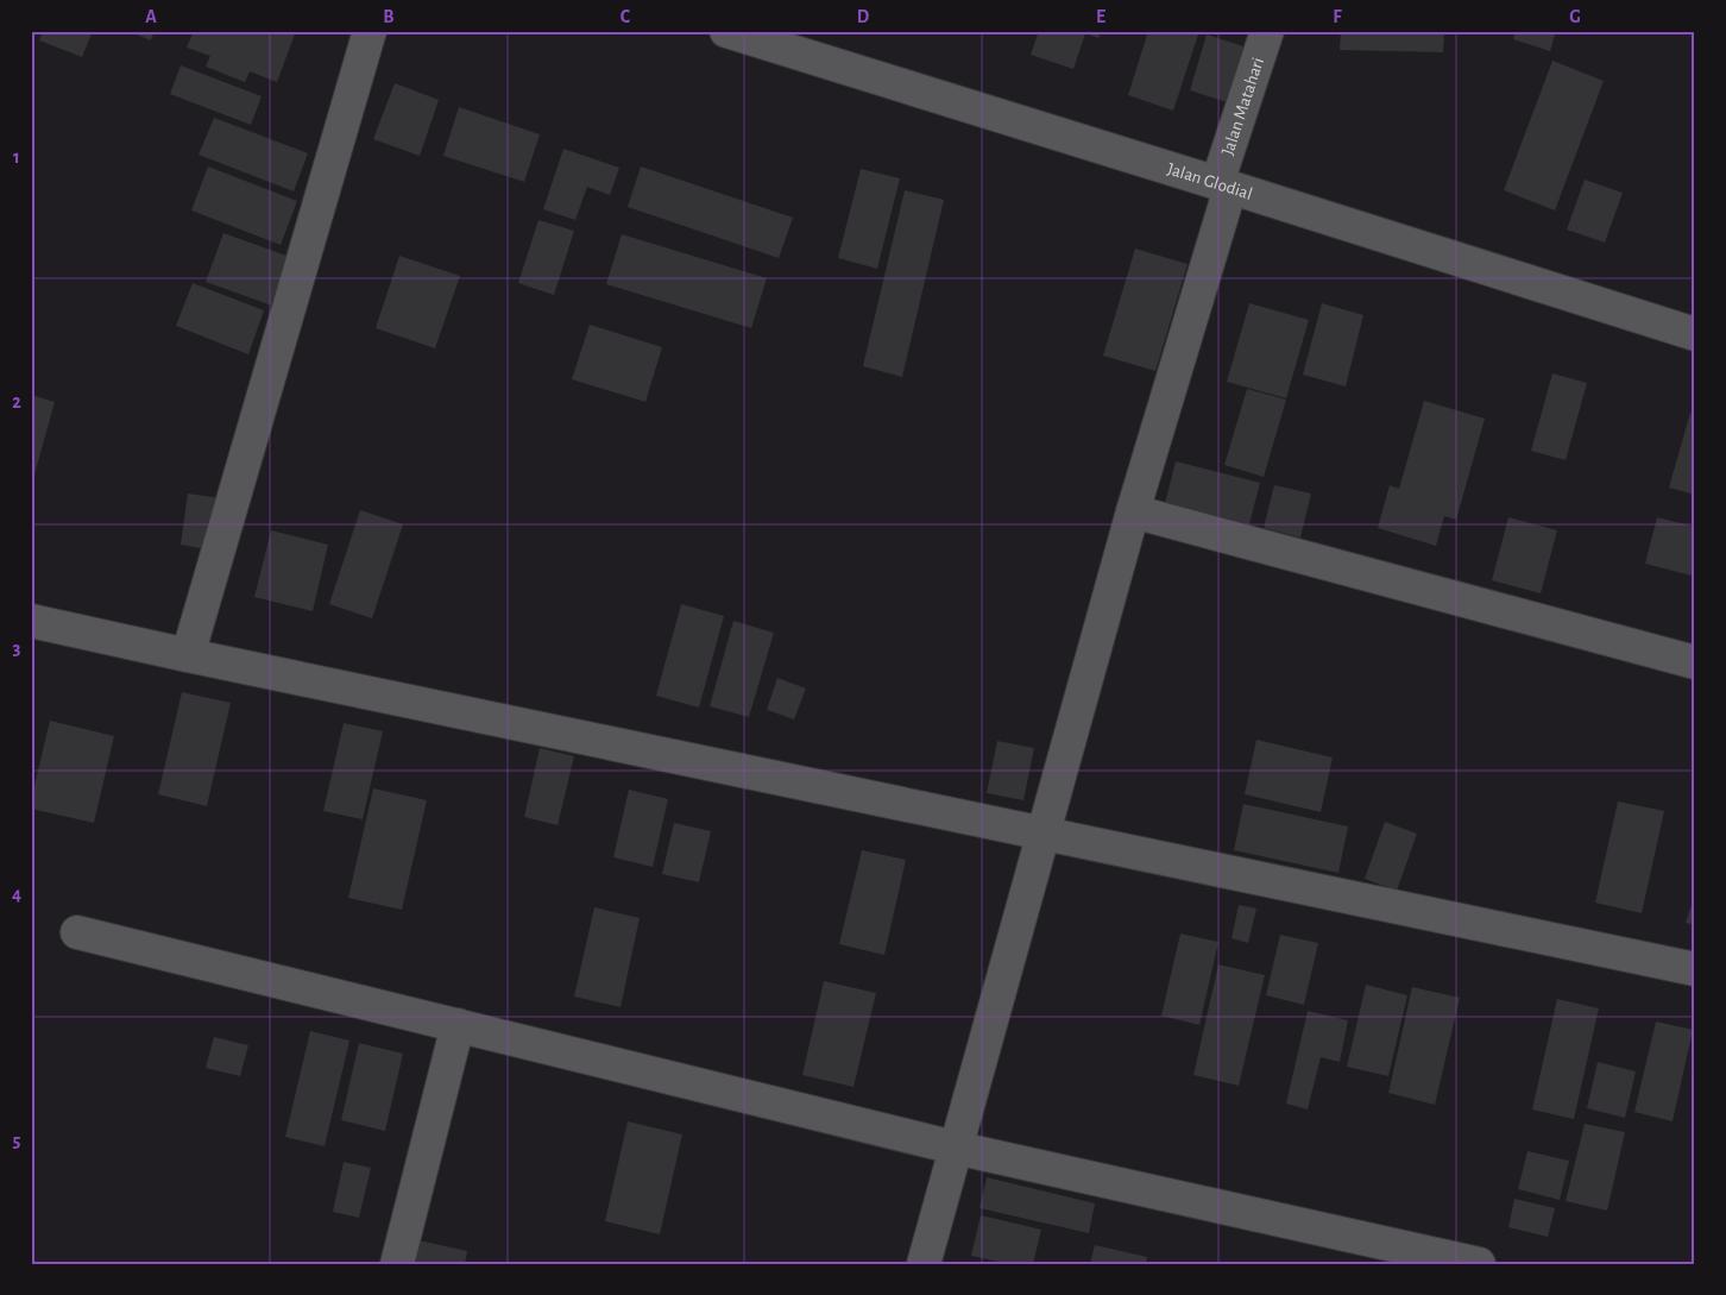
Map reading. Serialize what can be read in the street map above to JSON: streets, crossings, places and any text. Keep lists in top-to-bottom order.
{
  "streets": {
    "street": ["Jalan Matahari", "Jalan Glodial"]
  },
  "crossings": [
    ["Jalan Matahari", "Jalan Glodial"]
  ],
  "grid": {
    "columns": [
      "A",
      "B",
      "C",
      "D",
      "E",
      "F",
      "G"
    ],
    "rows": [
      "1",
      "2",
      "3",
      "4",
      "5"
    ]
  }
}
